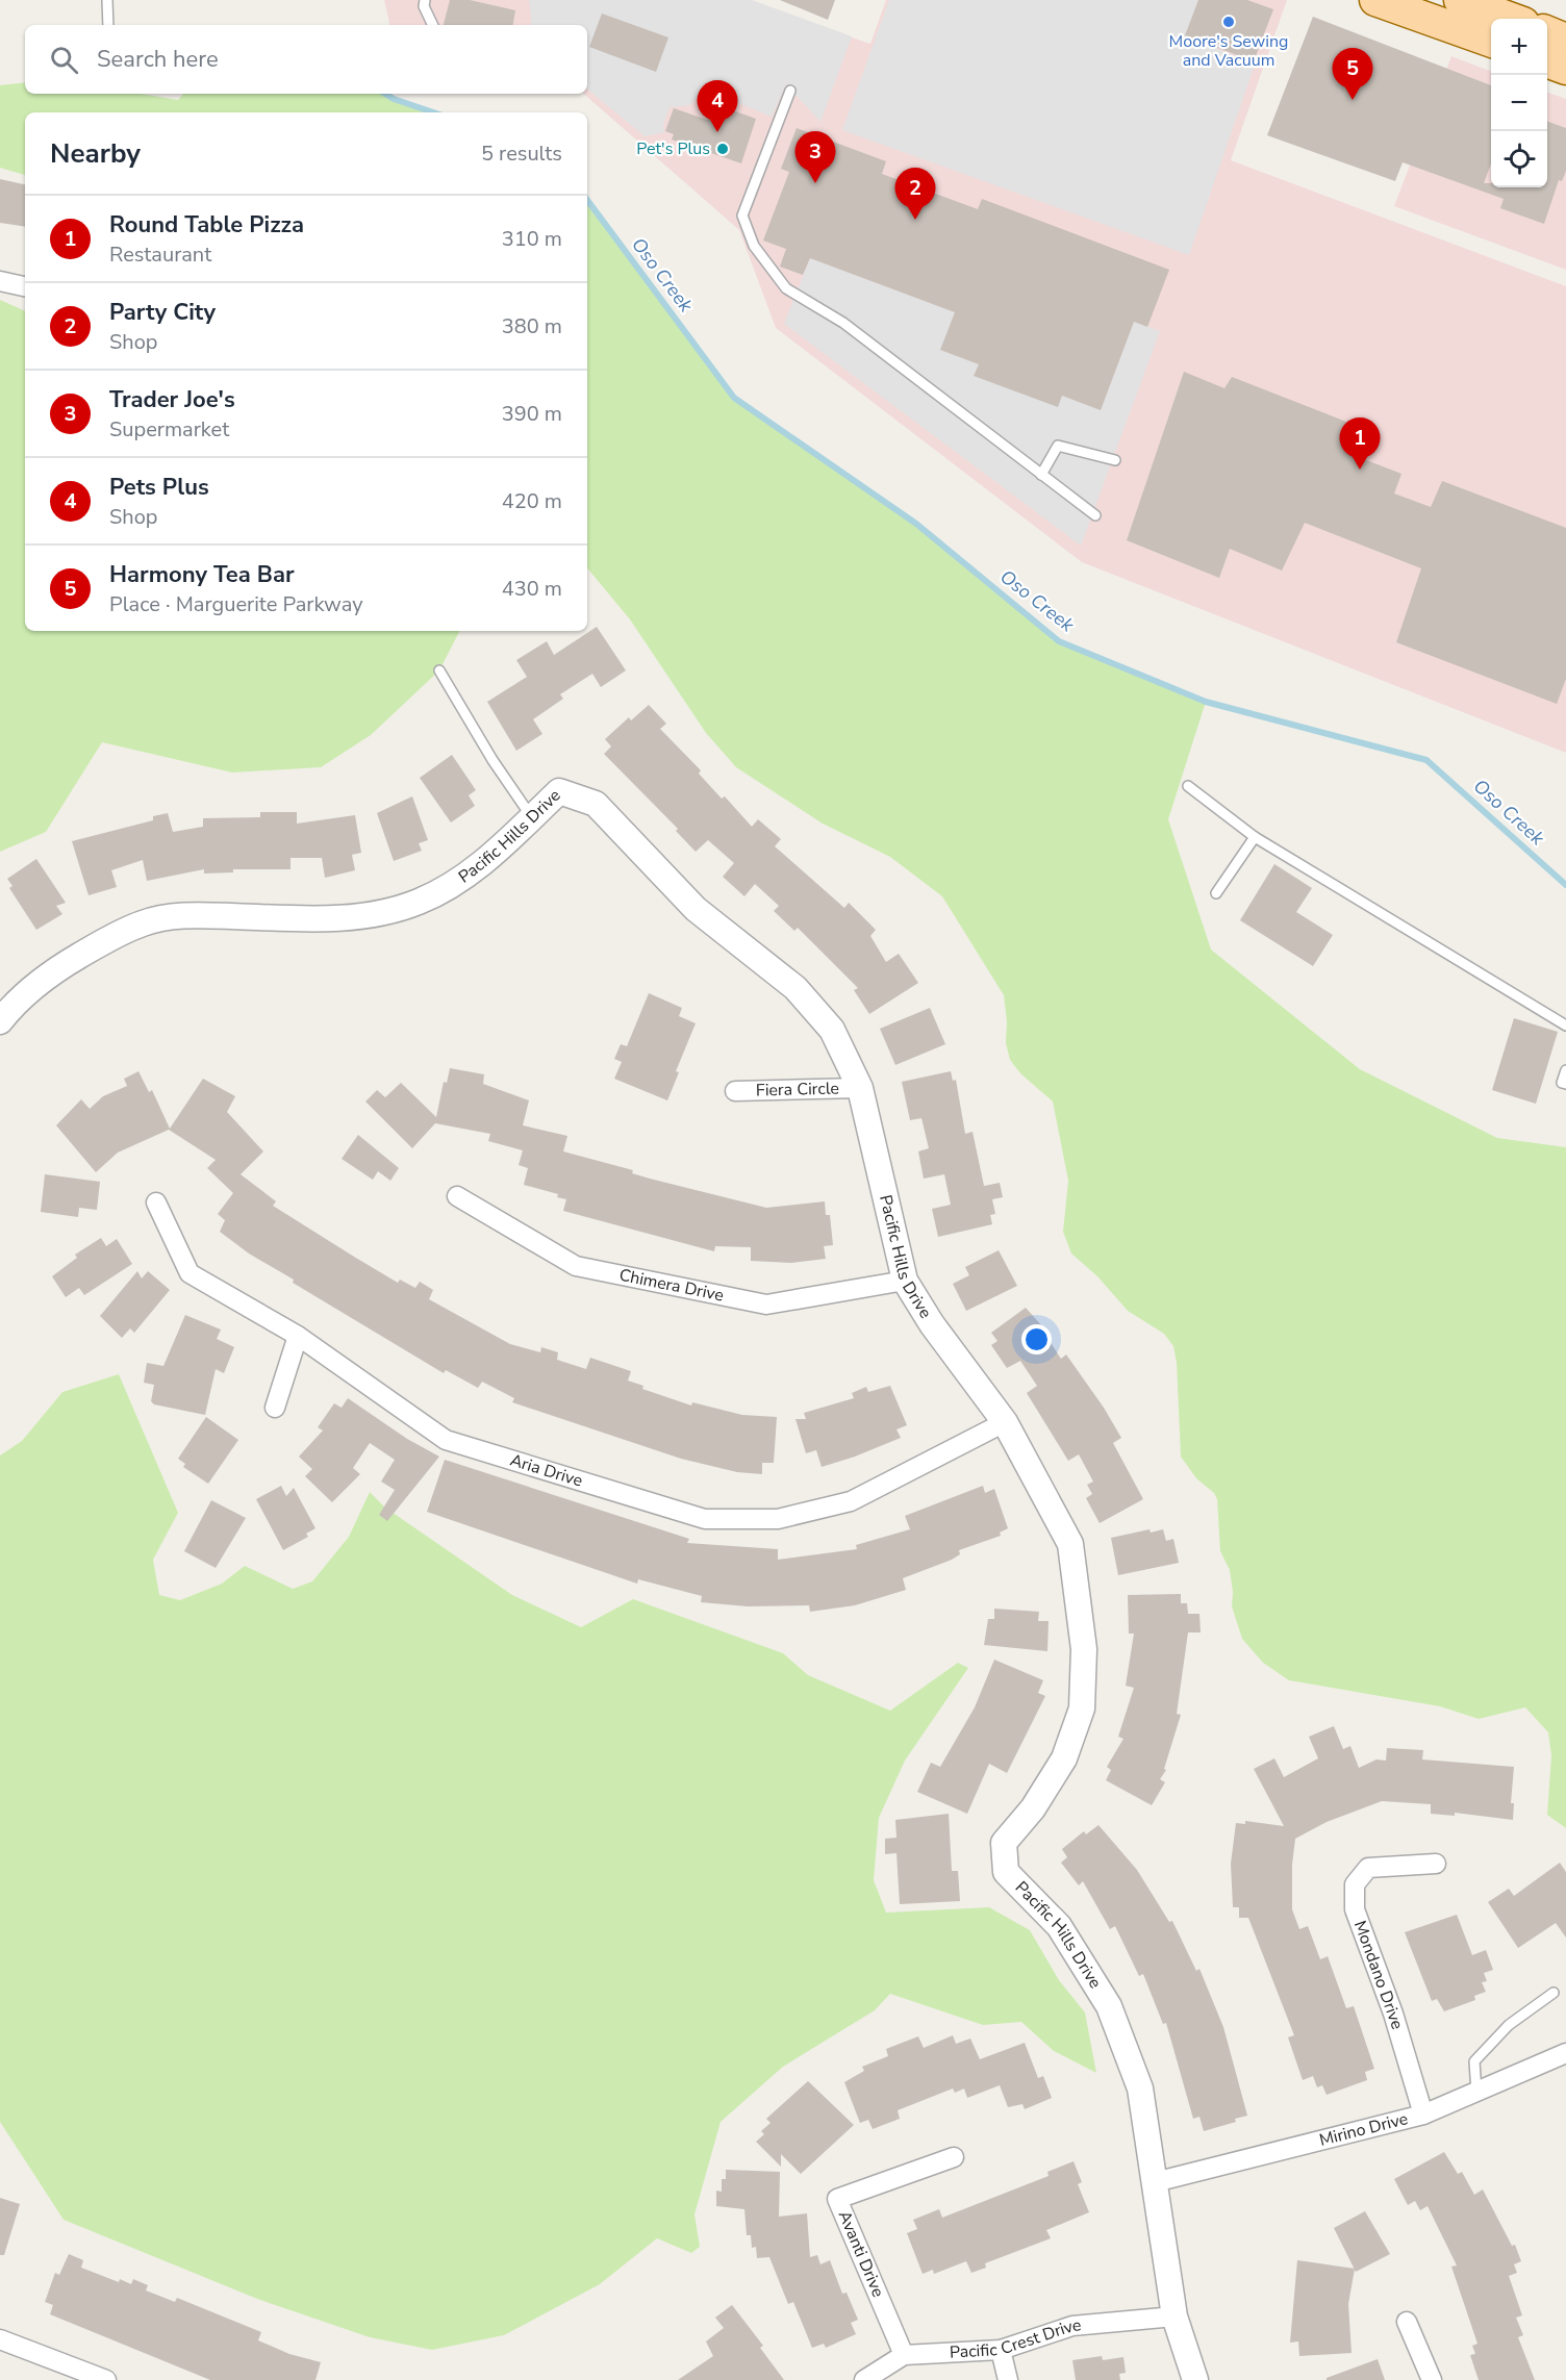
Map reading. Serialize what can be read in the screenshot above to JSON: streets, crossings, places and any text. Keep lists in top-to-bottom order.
{
  "streets": {
    "street": [
      "Pacific Hills Drive",
      "Fiera Circle",
      "Chimera Drive",
      "Aria Drive",
      "Mondano Drive",
      "Mirino Drive",
      "Avanti Drive",
      "Pacific Crest Drive"
    ]
  },
  "crossings": [
    ["Pacific Hills Drive", "Fiera Circle"],
    ["Pacific Hills Drive", "Chimera Drive"],
    ["Pacific Hills Drive", "Aria Drive"],
    ["Pacific Hills Drive", "Mirino Drive"],
    ["Pacific Hills Drive", "Pacific Crest Drive"],
    ["Mondano Drive", "Mirino Drive"],
    ["Avanti Drive", "Pacific Crest Drive"]
  ],
  "water": ["Oso Creek"],
  "places": ["Moore's Sewing and Vacuum", "Pet's Plus"],
  "page": {
    "map_buttons": ["+", "−"],
    "search": "Search here",
    "pins": [
      "5",
      "4",
      "3",
      "2",
      "1"
    ],
    "heading": ["Nearby", "5 results"],
    "list": [
      {
        "mark": "1",
        "name": "Round Table Pizza",
        "note": "Restaurant",
        "value": "310 m"
      },
      {
        "mark": "2",
        "name": "Party City",
        "note": "Shop",
        "value": "380 m"
      },
      {
        "mark": "3",
        "name": "Trader Joe's",
        "note": "Supermarket",
        "value": "390 m"
      },
      {
        "mark": "4",
        "name": "Pets Plus",
        "note": "Shop",
        "value": "420 m"
      },
      {
        "mark": "5",
        "name": "Harmony Tea Bar",
        "note": "Place · Marguerite Parkway",
        "value": "430 m"
      }
    ]
  }
}
